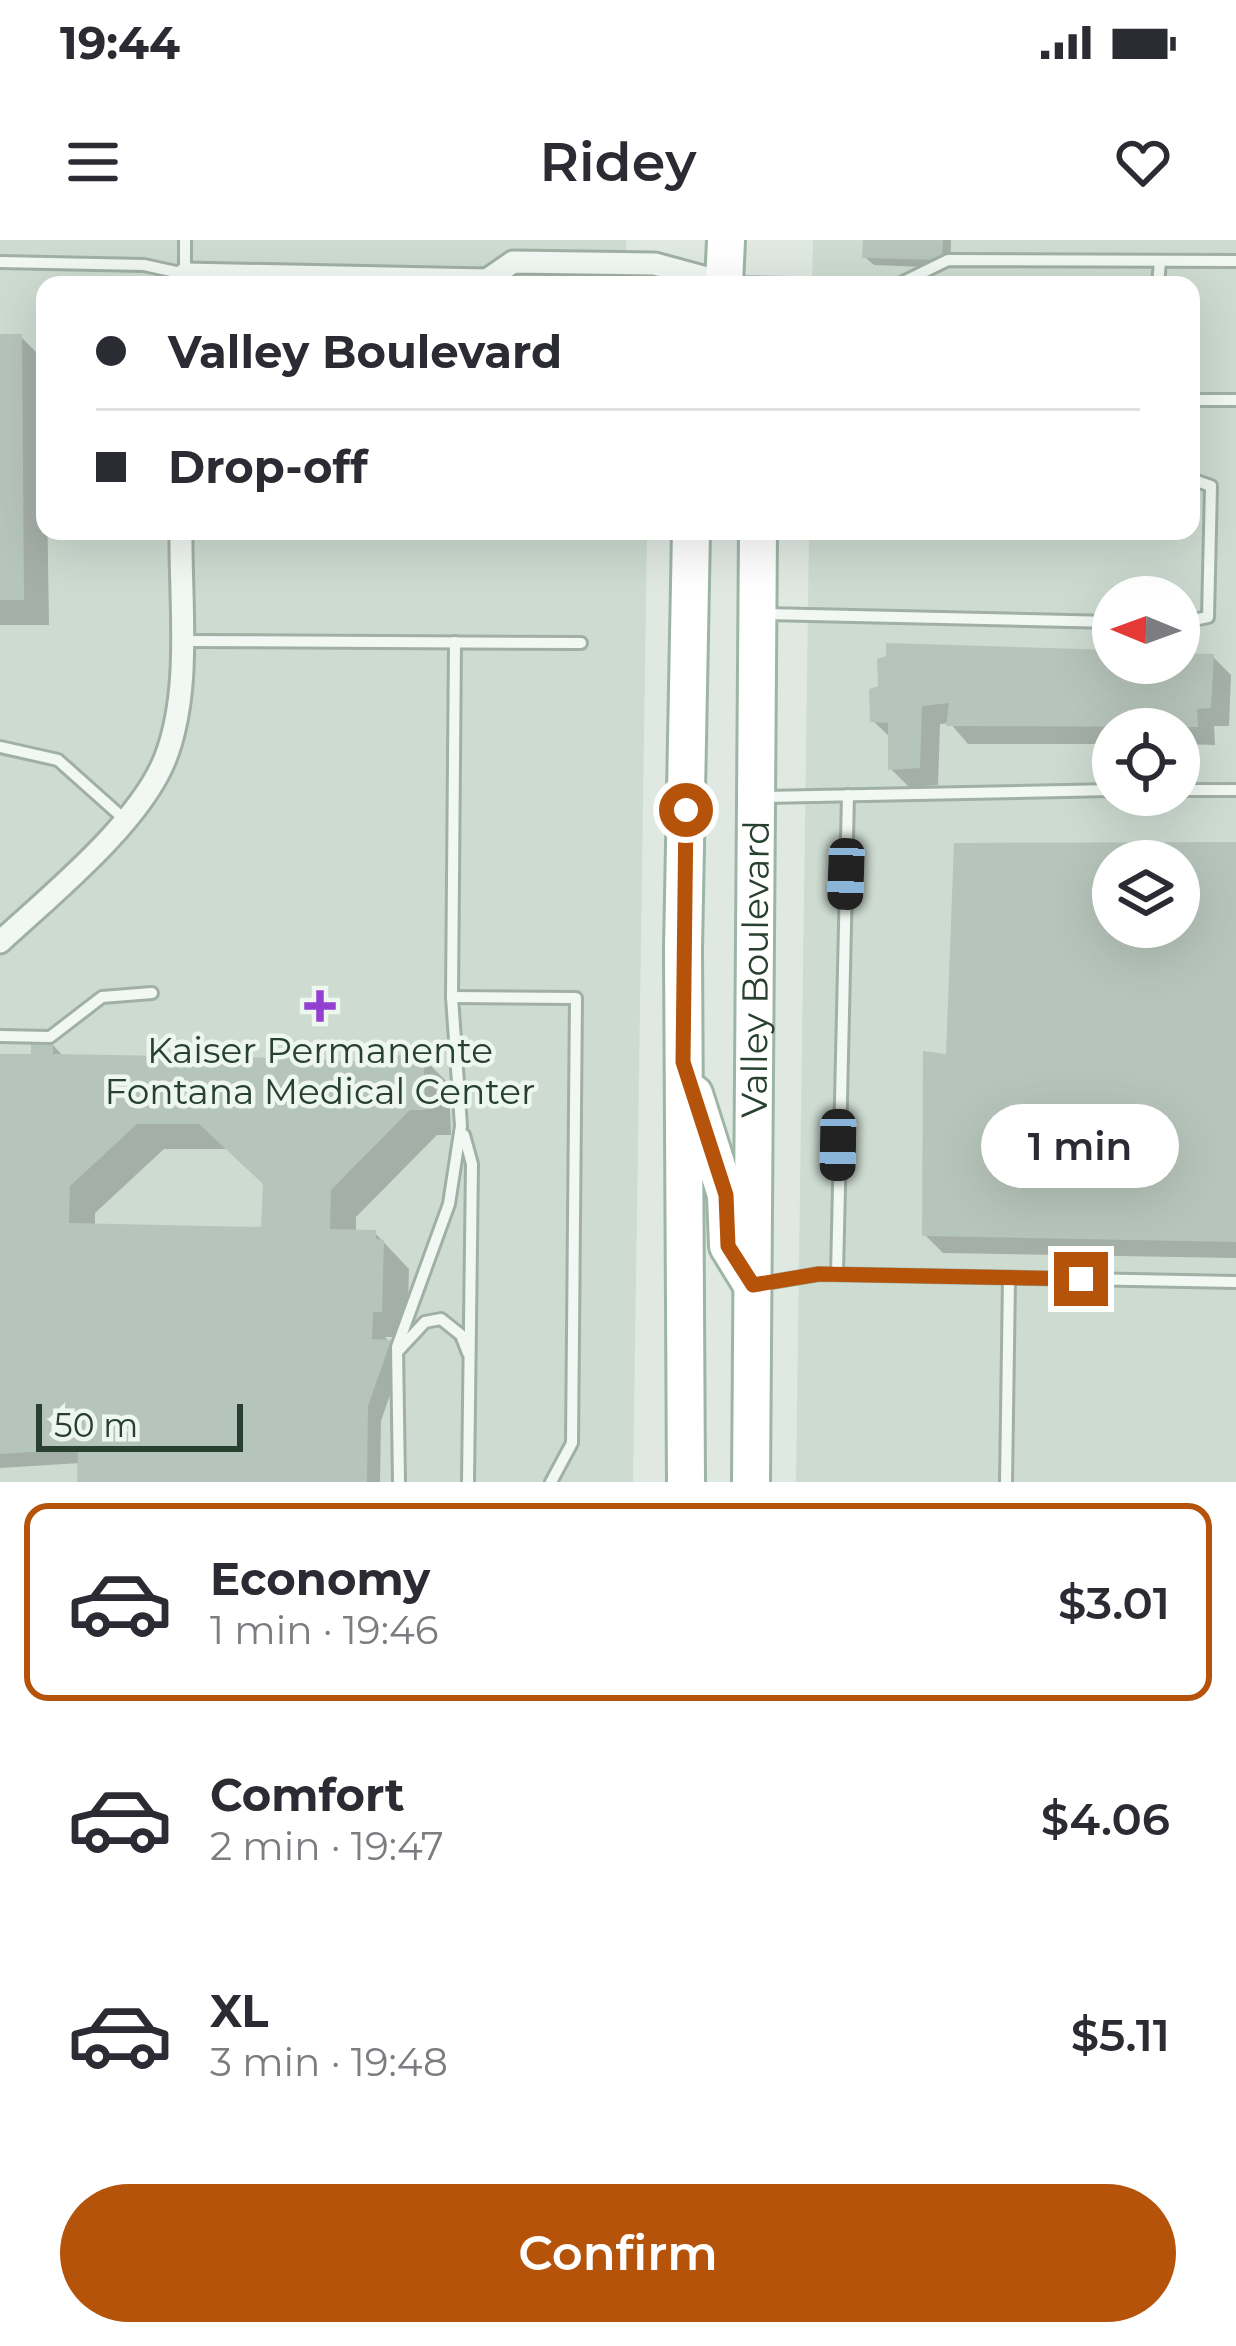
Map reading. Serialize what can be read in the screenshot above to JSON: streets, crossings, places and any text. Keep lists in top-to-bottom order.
{
  "streets": {
    "main road": ["Valley Boulevard"]
  },
  "places": {
    "health": ["Kaiser Permanente Fontana Medical Center"]
  },
  "scale_bar": "50 m",
  "north": "left",
  "page": {
    "status": "19:44",
    "header": "Ridey",
    "banner": ["Valley Boulevard", "Drop-off"],
    "bubble": "1 min",
    "scale": "50 m",
    "list": [
      {
        "name": "Economy",
        "note": "1 min · 19:46",
        "value": "$3.01"
      },
      {
        "name": "Comfort",
        "note": "2 min · 19:47",
        "value": "$4.06"
      },
      {
        "name": "XL",
        "note": "3 min · 19:48",
        "value": "$5.11"
      }
    ],
    "buttons": "Confirm"
  }
}
